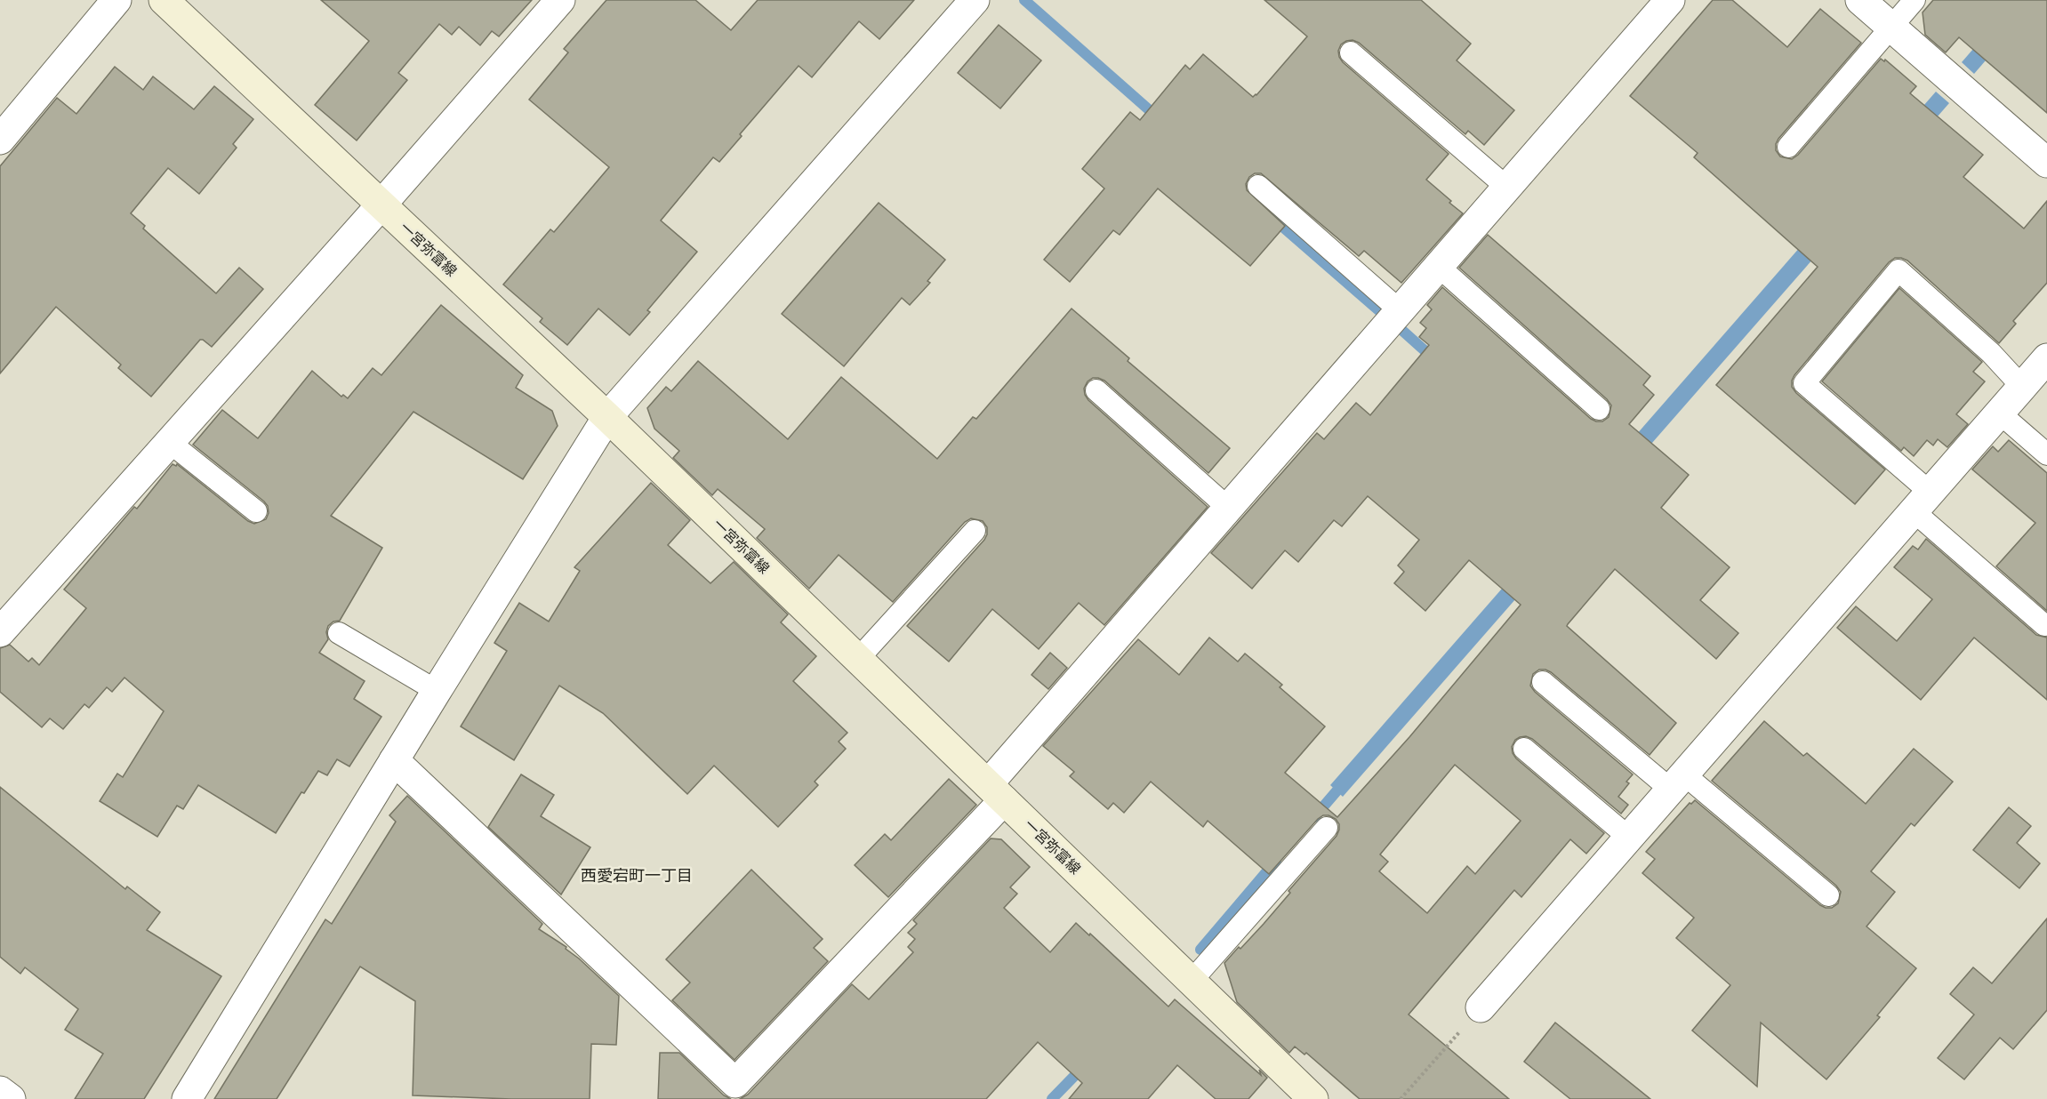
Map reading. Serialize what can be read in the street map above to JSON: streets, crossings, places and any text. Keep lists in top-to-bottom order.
{
  "streets": {
    "main road": ["一宮弥富線"]
  },
  "districts": ["西愛宕町一丁目"]
}
